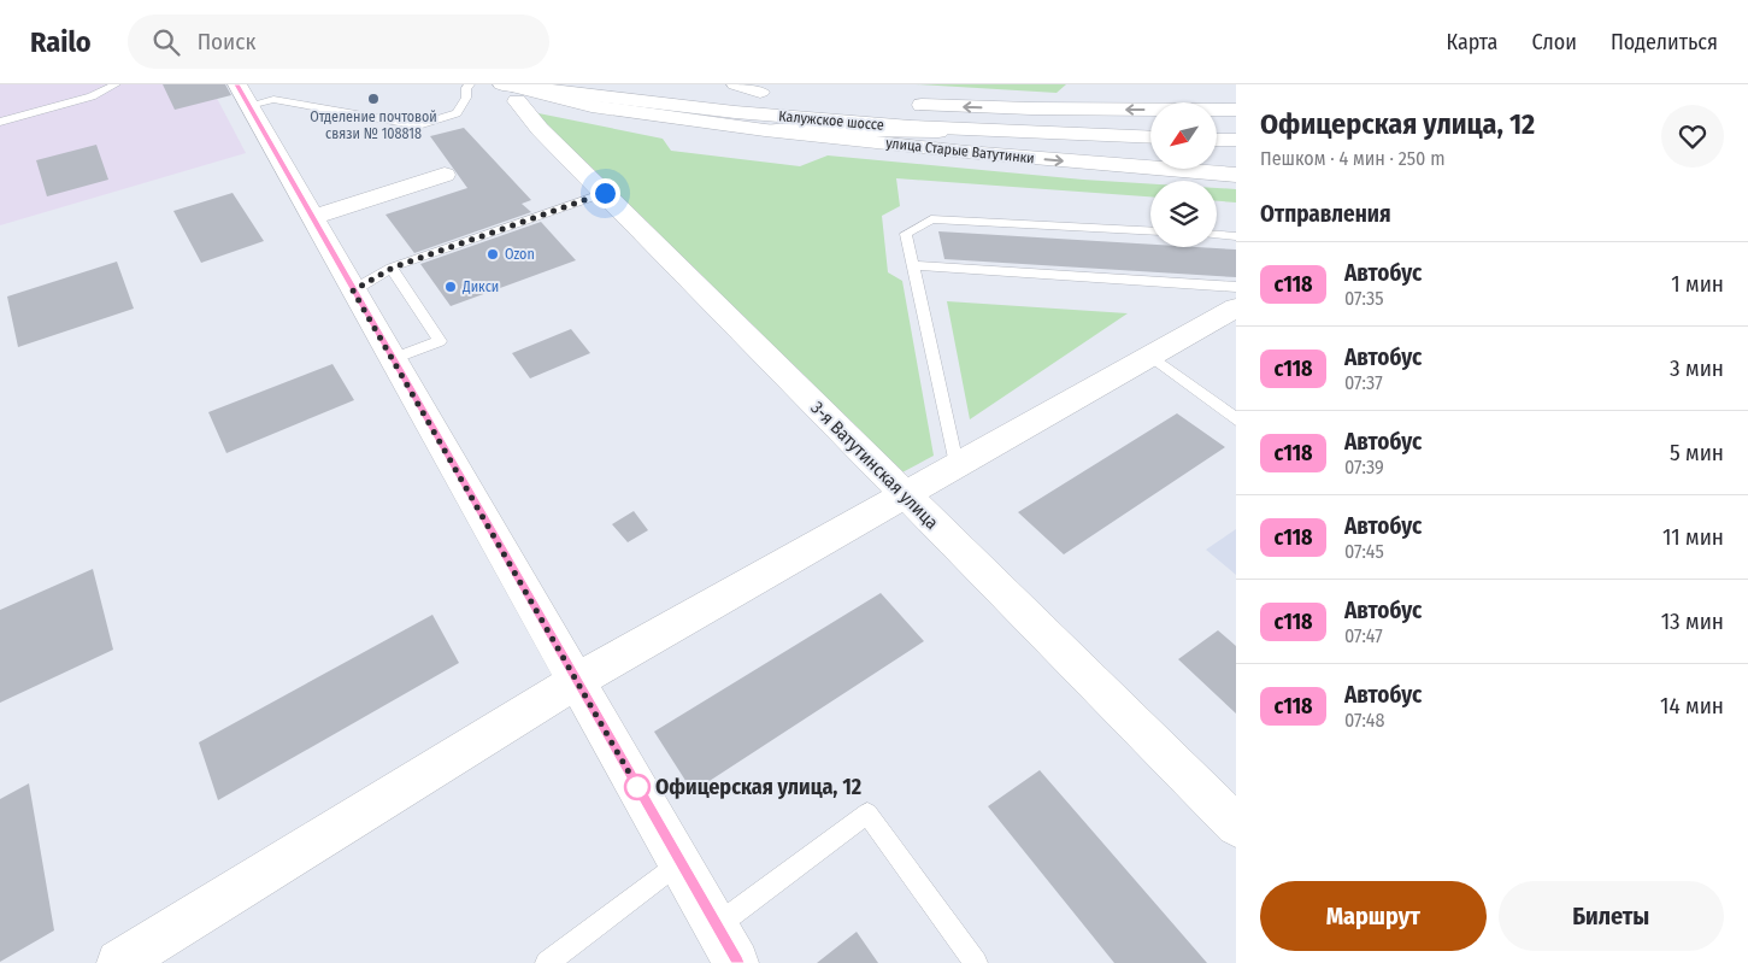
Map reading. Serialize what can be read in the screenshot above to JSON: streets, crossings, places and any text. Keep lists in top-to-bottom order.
{
  "streets": {
    "main road": ["Калужское шоссе", "улица Старые Ватутинки", "3-я Ватутинская улица"]
  },
  "crossings": [
    ["Калужское шоссе", "улица Старые Ватутинки"],
    ["Калужское шоссе", "3-я Ватутинская улица"],
    ["улица Старые Ватутинки", "3-я Ватутинская улица"]
  ],
  "places": [
    "Отделение почтовой связи № 108818",
    "Ozon",
    "Дикси",
    "Офицерская улица, 12"
  ],
  "lines": ["bus line с118"],
  "north": "bottom left",
  "page": {
    "header": "Railo",
    "search": "Поиск",
    "nav": ["Карта", "Слои", "Поделиться"],
    "heading": [
      ["Офицерская улица, 12", "Пешком · 4 мин · 250 m"],
      "Отправления"
    ],
    "list": [
      {
        "mark": "с118",
        "name": "Автобус",
        "note": "07:35",
        "value": "1 мин"
      },
      {
        "mark": "с118",
        "name": "Автобус",
        "note": "07:37",
        "value": "3 мин"
      },
      {
        "mark": "с118",
        "name": "Автобус",
        "note": "07:39",
        "value": "5 мин"
      },
      {
        "mark": "с118",
        "name": "Автобус",
        "note": "07:45",
        "value": "11 мин"
      },
      {
        "mark": "с118",
        "name": "Автобус",
        "note": "07:47",
        "value": "13 мин"
      },
      {
        "mark": "с118",
        "name": "Автобус",
        "note": "07:48",
        "value": "14 мин"
      }
    ],
    "buttons": ["Маршрут", "Билеты"]
  }
}
